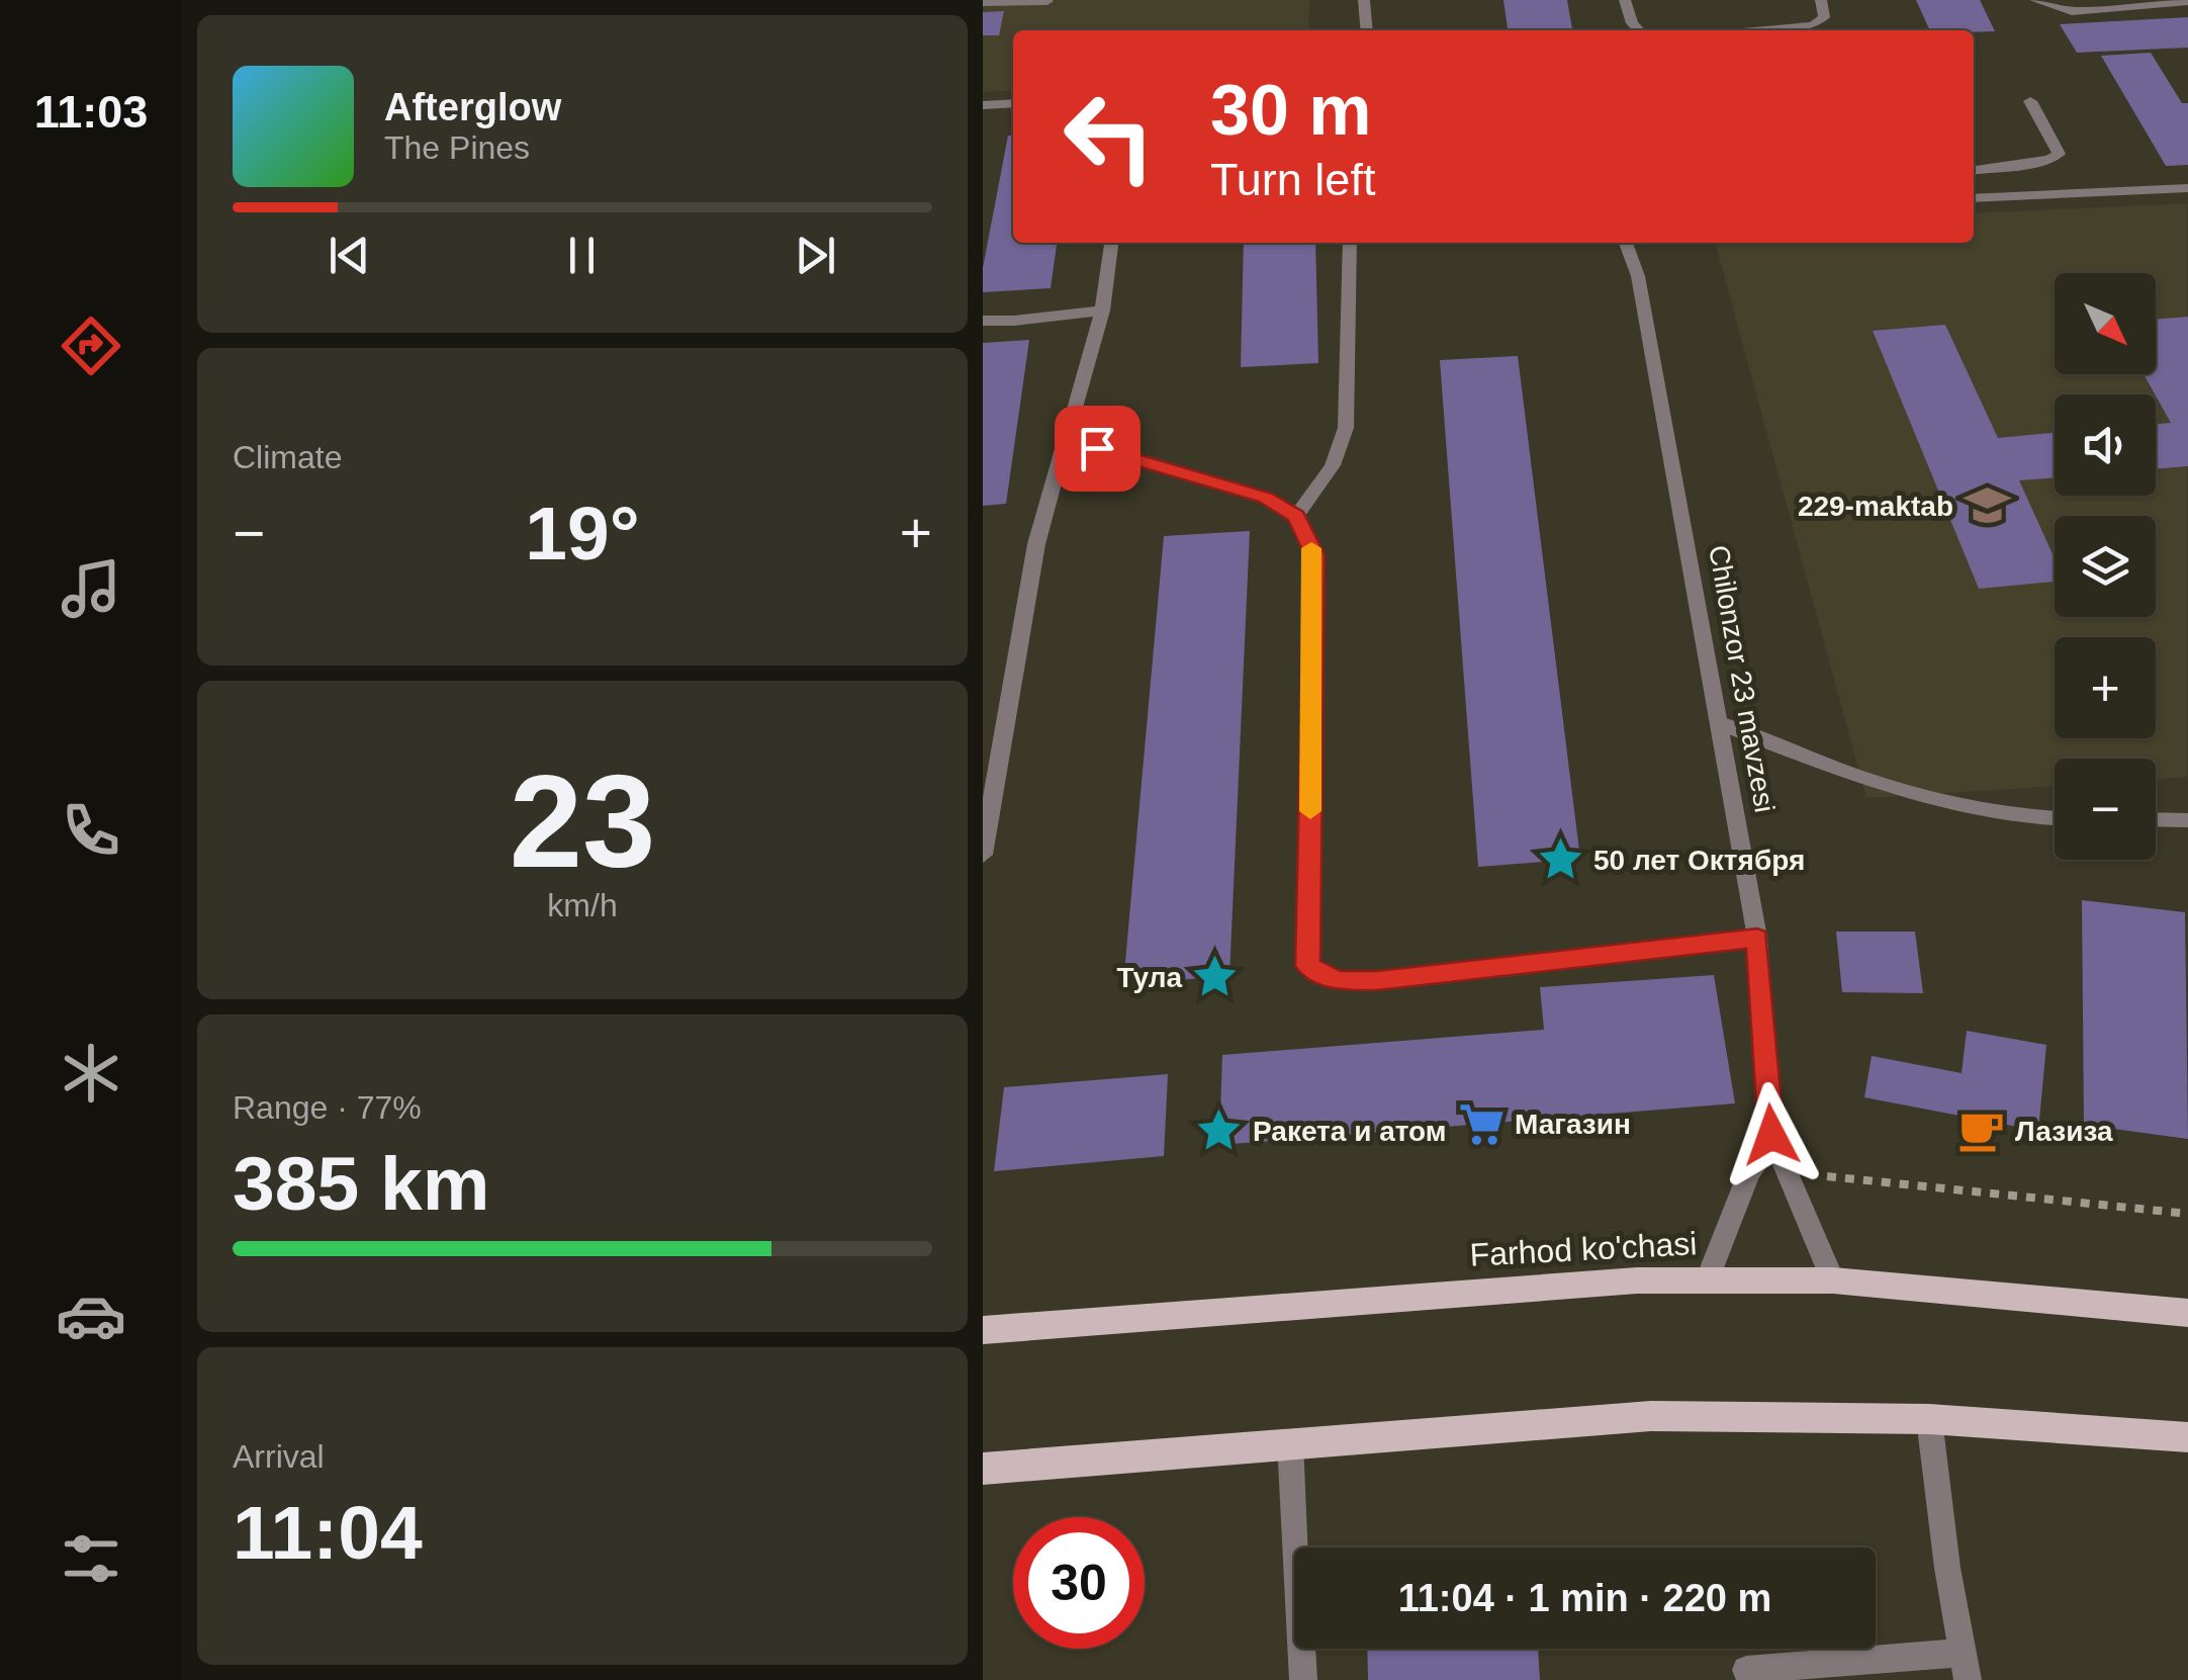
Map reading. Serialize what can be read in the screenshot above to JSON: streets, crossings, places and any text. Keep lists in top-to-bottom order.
{
  "streets": {
    "main road": ["Farhod ko'chasi"],
    "street": ["Chilonzor 23 mavzesi"]
  },
  "crossings": [
    ["Chilonzor 23 mavzesi", "Farhod ko'chasi"]
  ],
  "places": {
    "school or university": ["229-maktab"],
    "place": ["50 лет Октября", "Тула", "Ракета и атом"],
    "supermarket": ["Магазин"],
    "cafe": ["Лазиза"]
  },
  "north": "bottom right",
  "page": {
    "tabs": "11:03",
    "turn": ["30 m", "Turn left"],
    "song": ["Afterglow", "The Pines"],
    "map_buttons": ["+", "−"],
    "tile": [
      "Climate",
      ["23", "km/h"],
      ["Range · 77%", "385 km"],
      ["Arrival", "11:04"]
    ],
    "heat": ["−", "19°", "+"],
    "limit": "30",
    "trip": "11:04 · 1 min · 220 m"
  }
}
